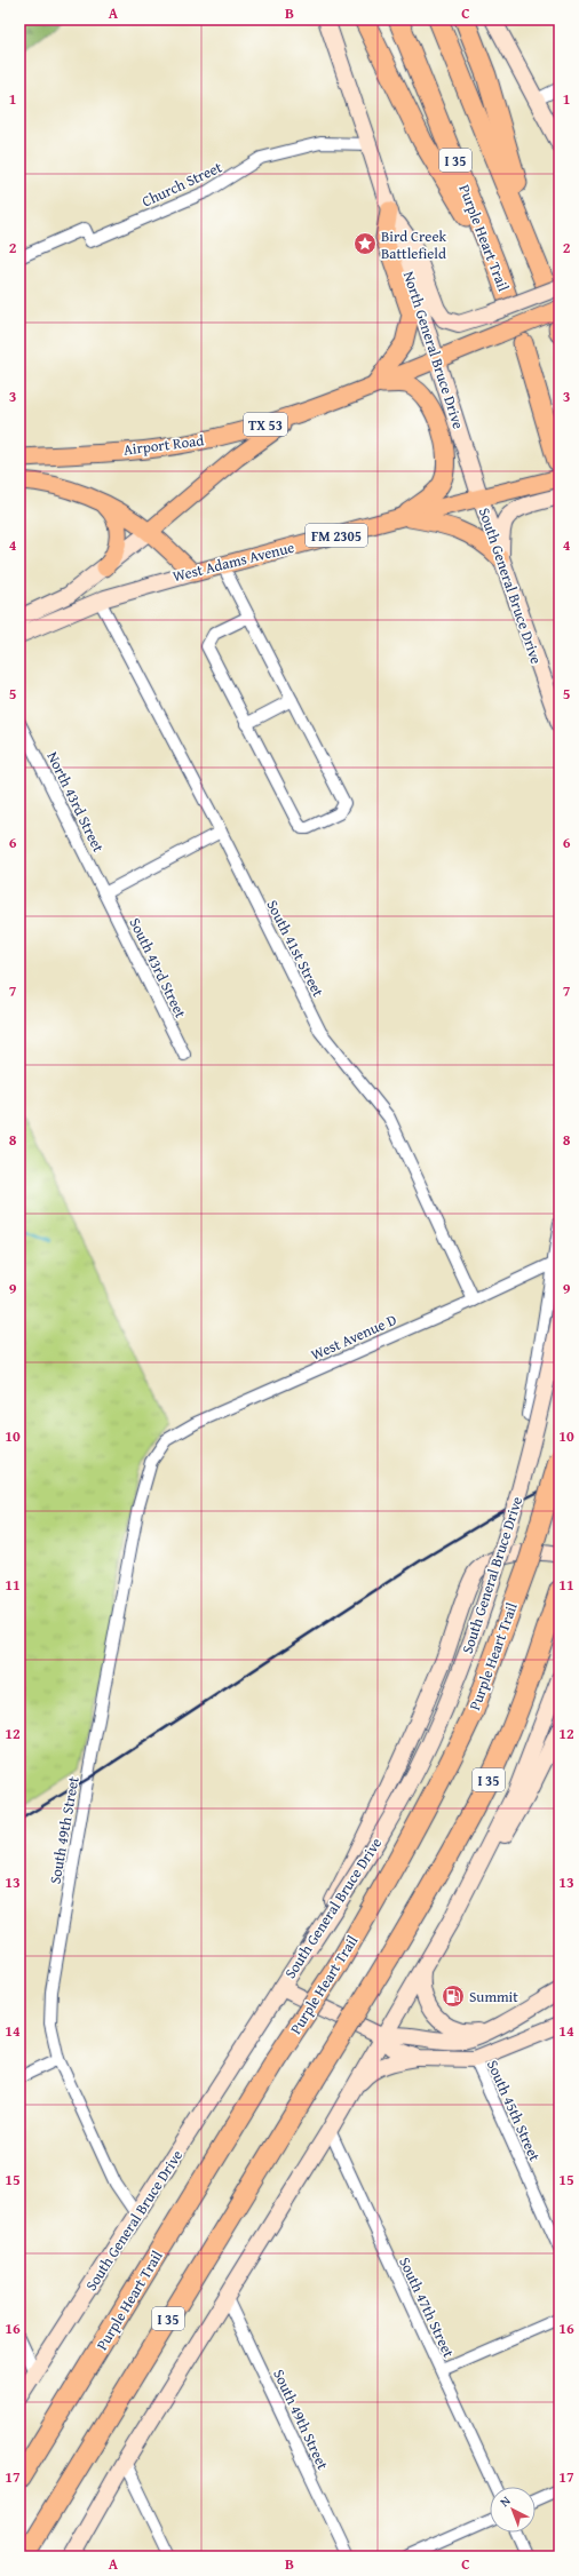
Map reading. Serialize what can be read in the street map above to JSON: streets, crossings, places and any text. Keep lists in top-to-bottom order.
{
  "streets": {
    "highway": ["I 35", "Purple Heart Trail"],
    "main road": [
      "North General Bruce Drive",
      "TX 53",
      "Airport Road",
      "FM 2305",
      "West Adams Avenue",
      "South General Bruce Drive"
    ],
    "street": [
      "Church Street",
      "North 43rd Street",
      "South 41st Street",
      "South 43rd Street",
      "West Avenue D",
      "South 49th Street",
      "South 45th Street",
      "South 47th Street"
    ]
  },
  "crossings": [
    ["Church Street", "North General Bruce Drive"],
    ["North General Bruce Drive", "Airport Road"],
    ["North General Bruce Drive", "West Adams Avenue"],
    ["North General Bruce Drive", "South General Bruce Drive"],
    ["West Adams Avenue", "South General Bruce Drive"],
    ["West Adams Avenue", "South 41st Street"],
    ["South General Bruce Drive", "South 49th Street"],
    ["North 43rd Street", "South 43rd Street"],
    ["South 41st Street", "West Avenue D"],
    ["West Avenue D", "South 49th Street"]
  ],
  "places": {
    "place": ["Bird Creek Battlefield"],
    "fuel station": ["Summit"]
  },
  "north": "top left",
  "grid": {
    "columns": ["A", "B", "C"],
    "rows": [
      "1",
      "2",
      "3",
      "4",
      "5",
      "6",
      "7",
      "8",
      "9",
      "10",
      "11",
      "12",
      "13",
      "14",
      "15",
      "16",
      "17"
    ]
  }
}
